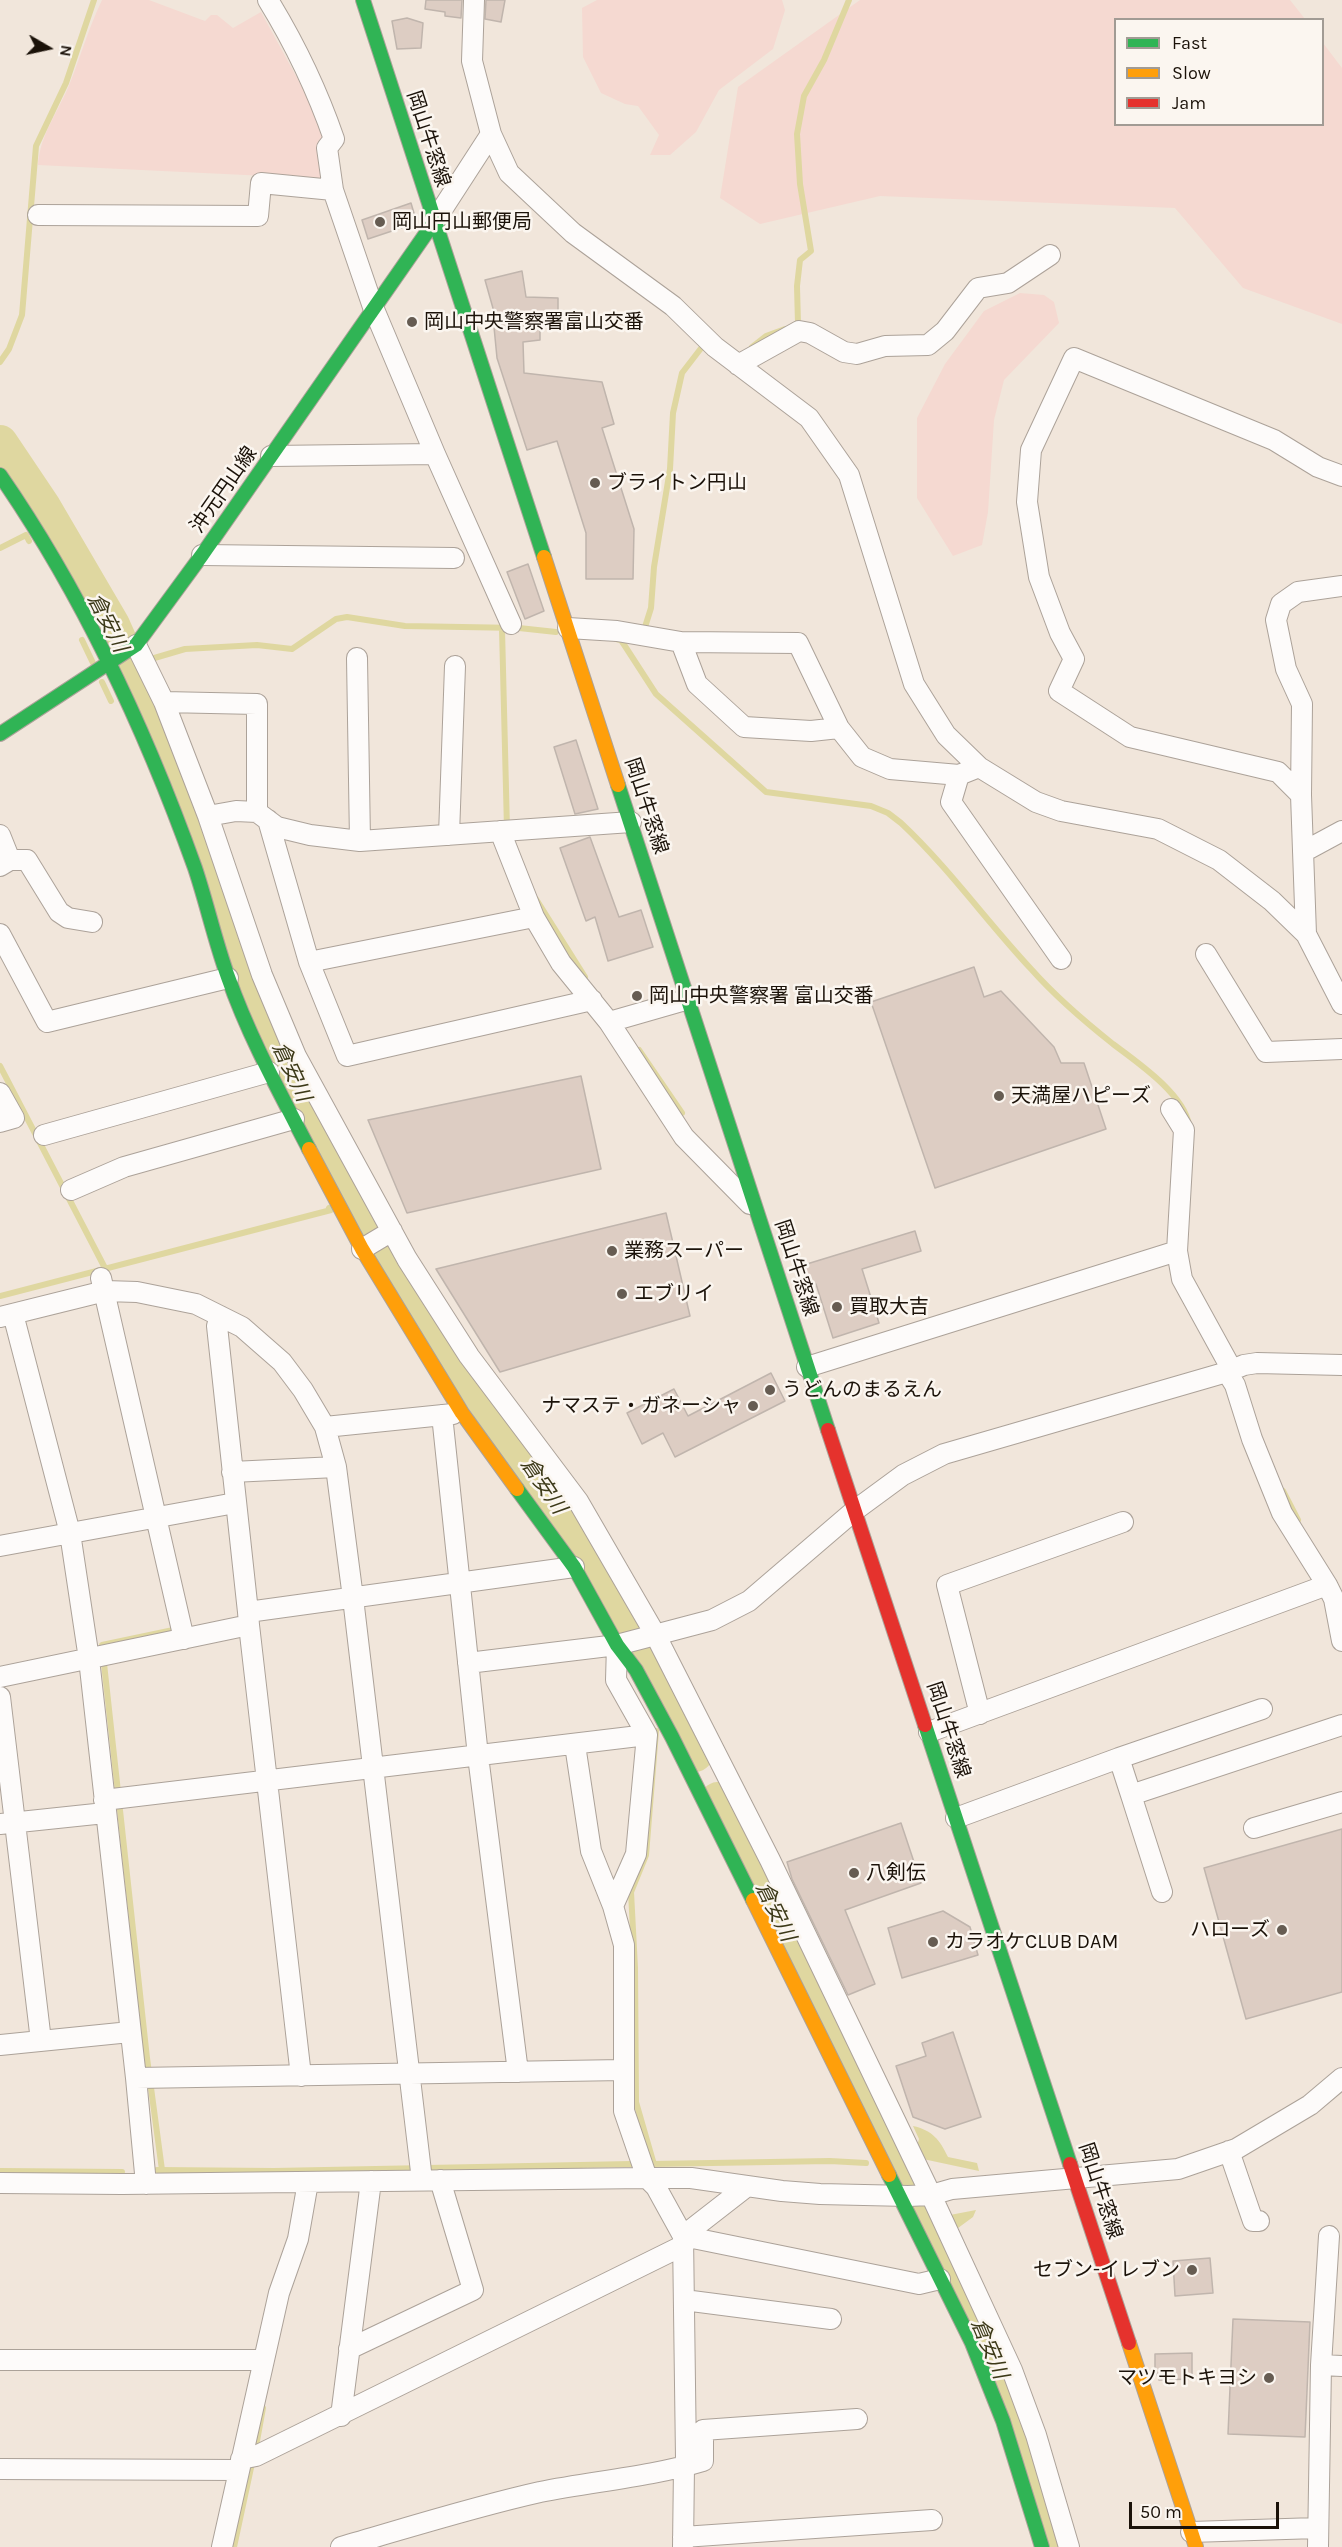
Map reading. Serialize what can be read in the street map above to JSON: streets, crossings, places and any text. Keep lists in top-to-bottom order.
{
  "streets": {
    "main road": ["岡山牛窓線", "沖元円山線"]
  },
  "crossings": [
    ["岡山牛窓線", "沖元円山線"]
  ],
  "water": ["倉安川"],
  "places": [
    "岡山円山郵便局",
    "岡山中央警察署富山交番",
    "ブライトン円山",
    "岡山中央警察署 富山交番",
    "天満屋ハピーズ",
    "業務スーパー",
    "エブリイ",
    "買取大吉",
    "うどんのまるえん",
    "ナマステ・ガネーシャ",
    "八剣伝",
    "ハローズ",
    "カラオケCLUB DAM",
    "セブン-イレブン",
    "マツモトキヨシ"
  ],
  "legend": ["Fast", "Slow", "Jam"],
  "scale_bar": "50 m",
  "north": "right"
}
